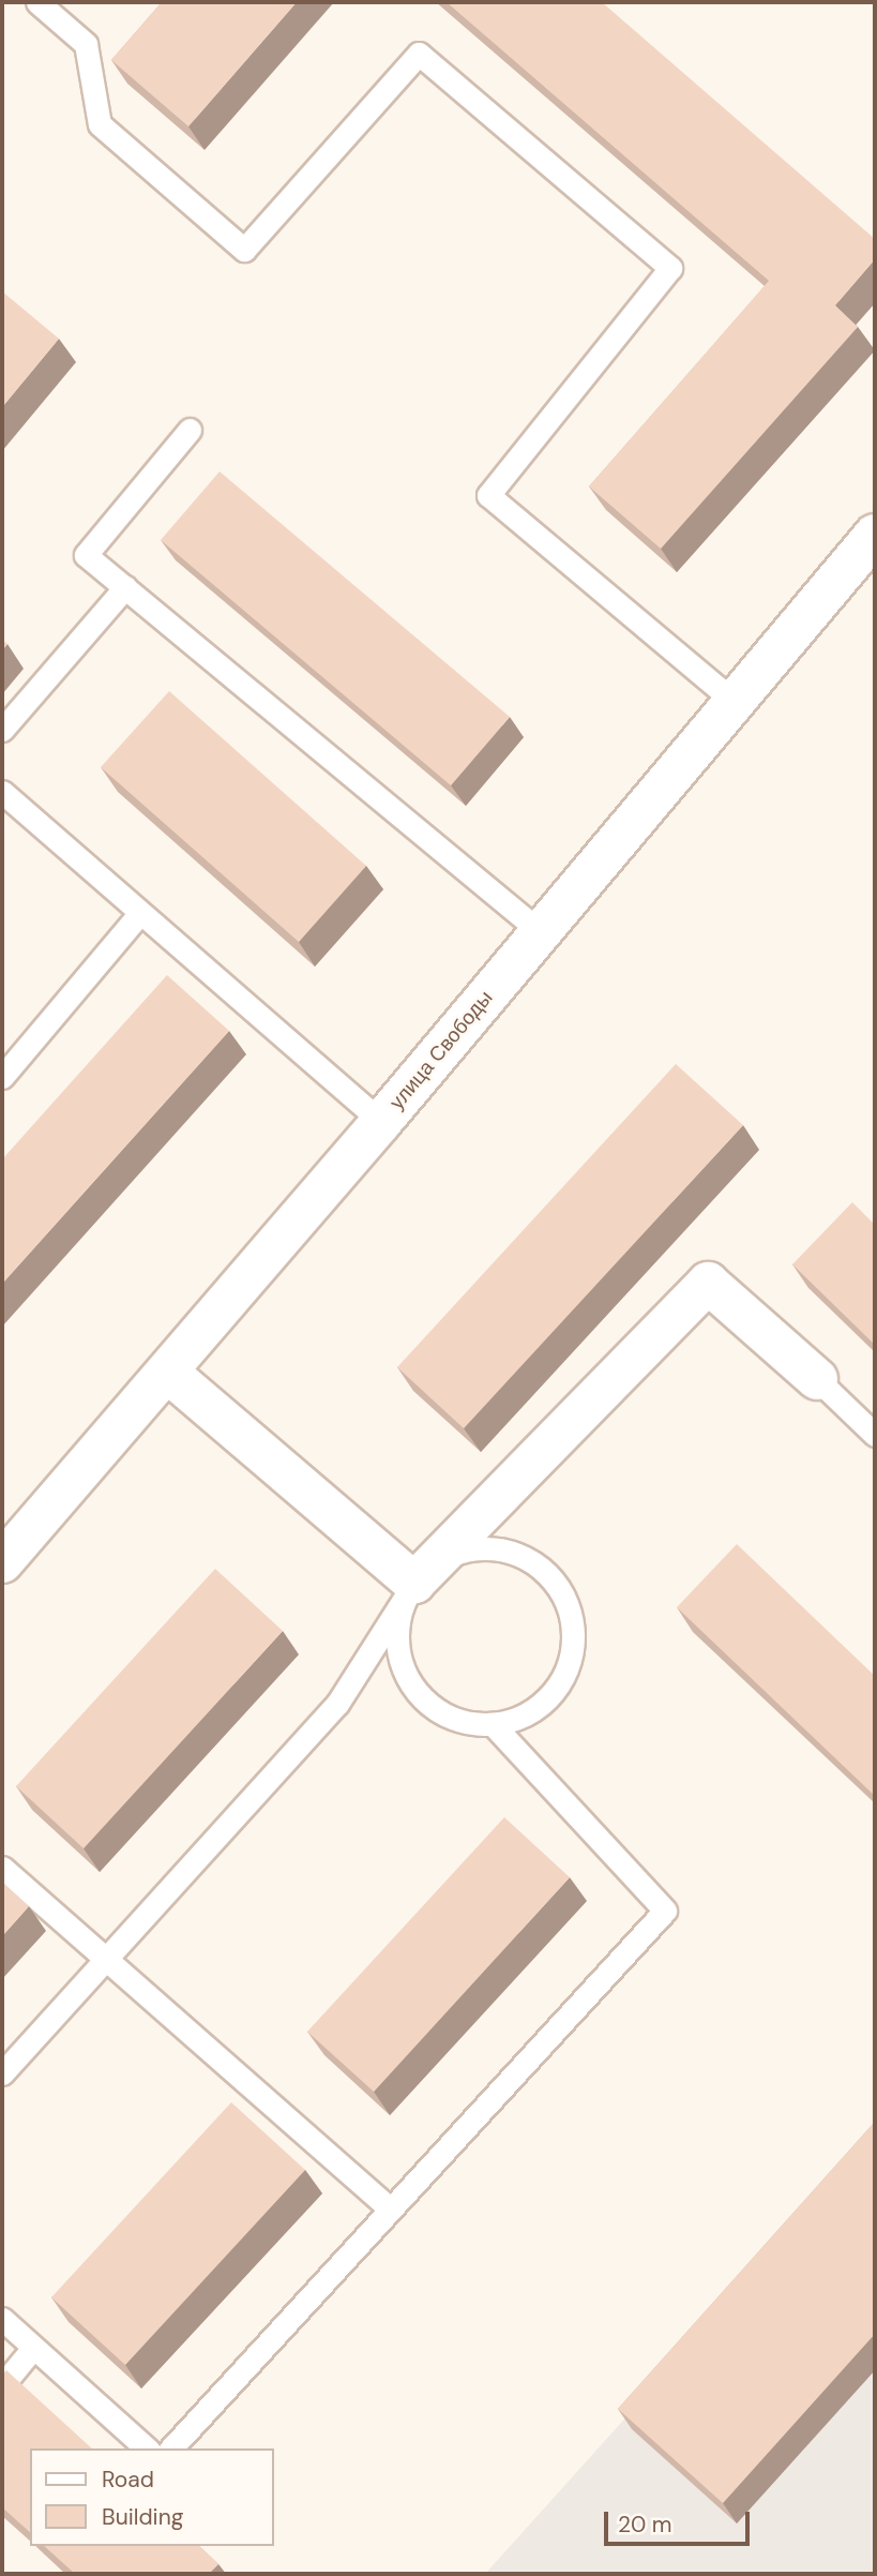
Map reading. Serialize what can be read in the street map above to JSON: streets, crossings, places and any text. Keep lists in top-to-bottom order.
{
  "streets": {
    "street": ["улица Свободы"]
  },
  "legend": ["Road", "Building"],
  "scale_bar": "20 m"
}
